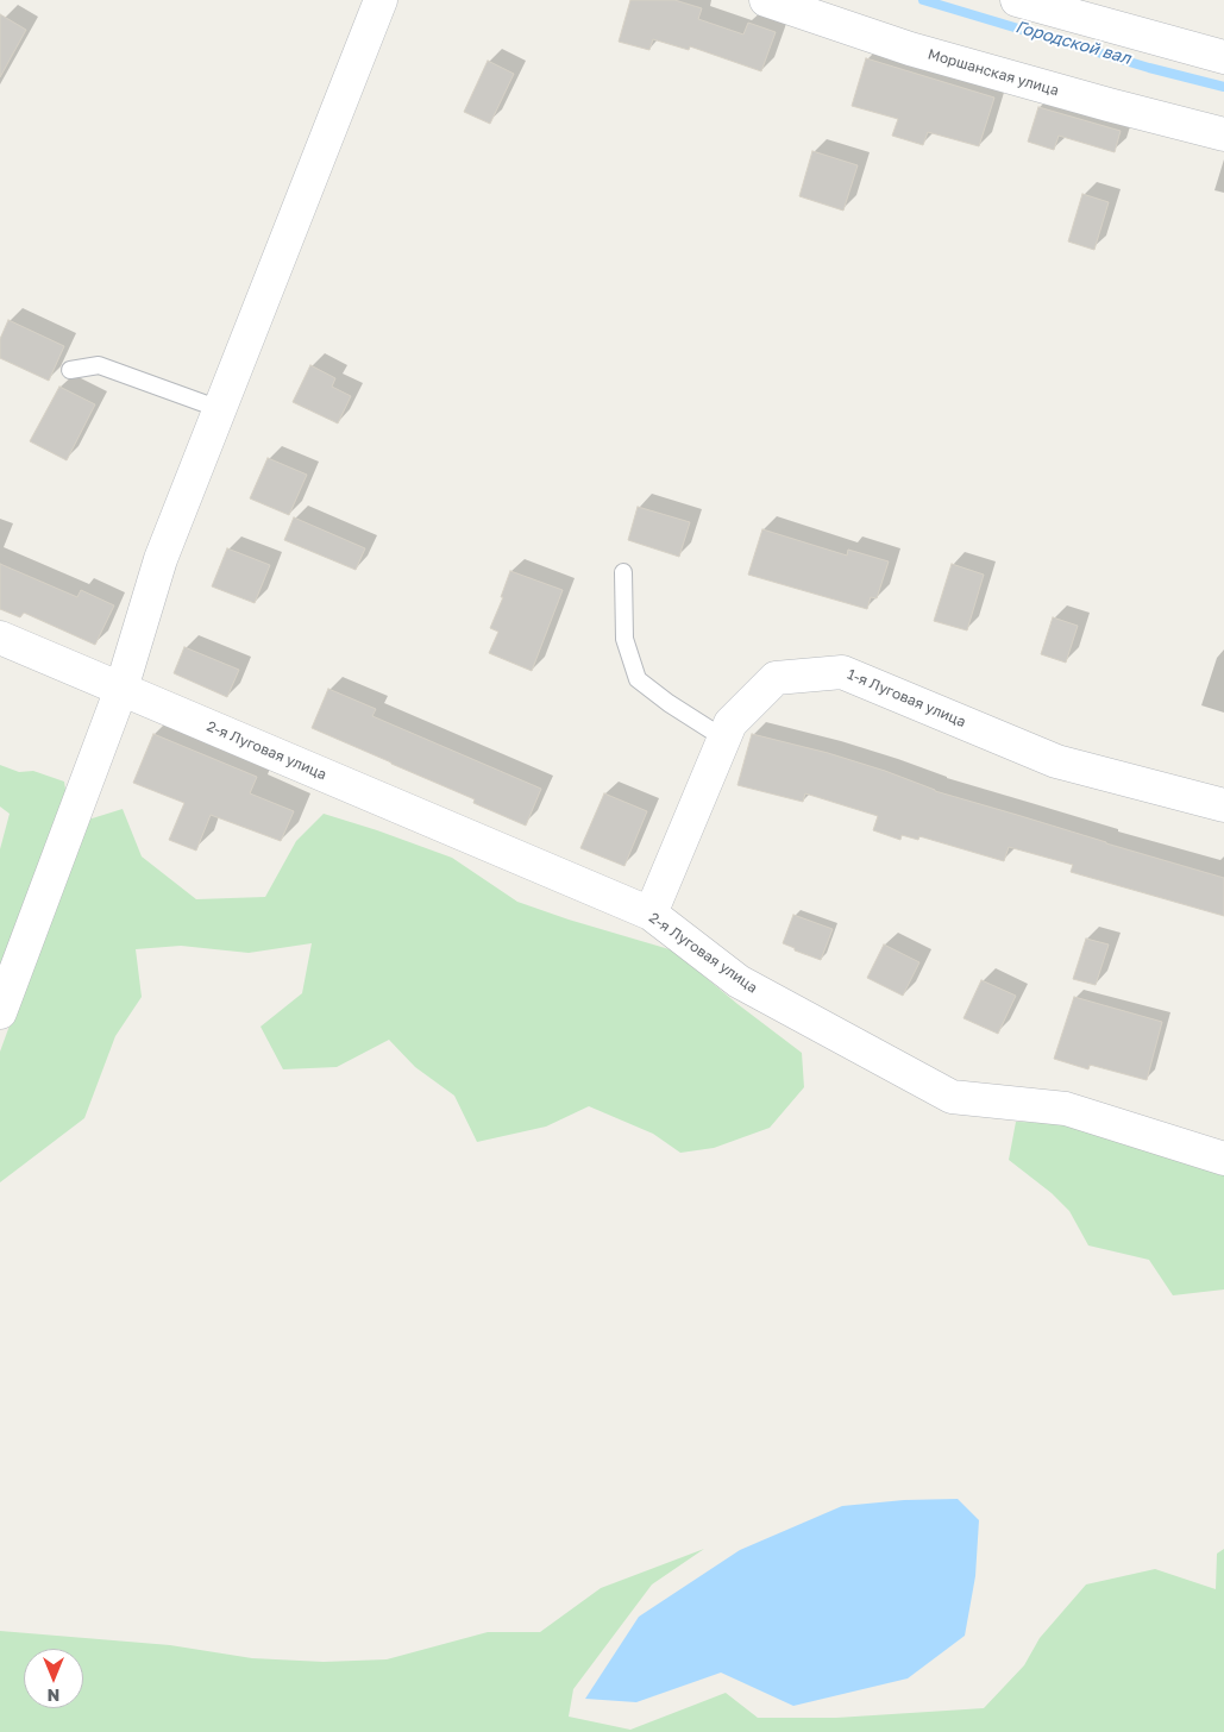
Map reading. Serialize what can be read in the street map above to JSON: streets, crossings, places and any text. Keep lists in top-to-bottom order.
{
  "streets": {
    "street": ["Моршанская улица", "1-я Луговая улица", "2-я Луговая улица"]
  },
  "crossings": [
    ["1-я Луговая улица", "2-я Луговая улица"]
  ],
  "water": ["Городской вал"],
  "north": "bottom"
}
